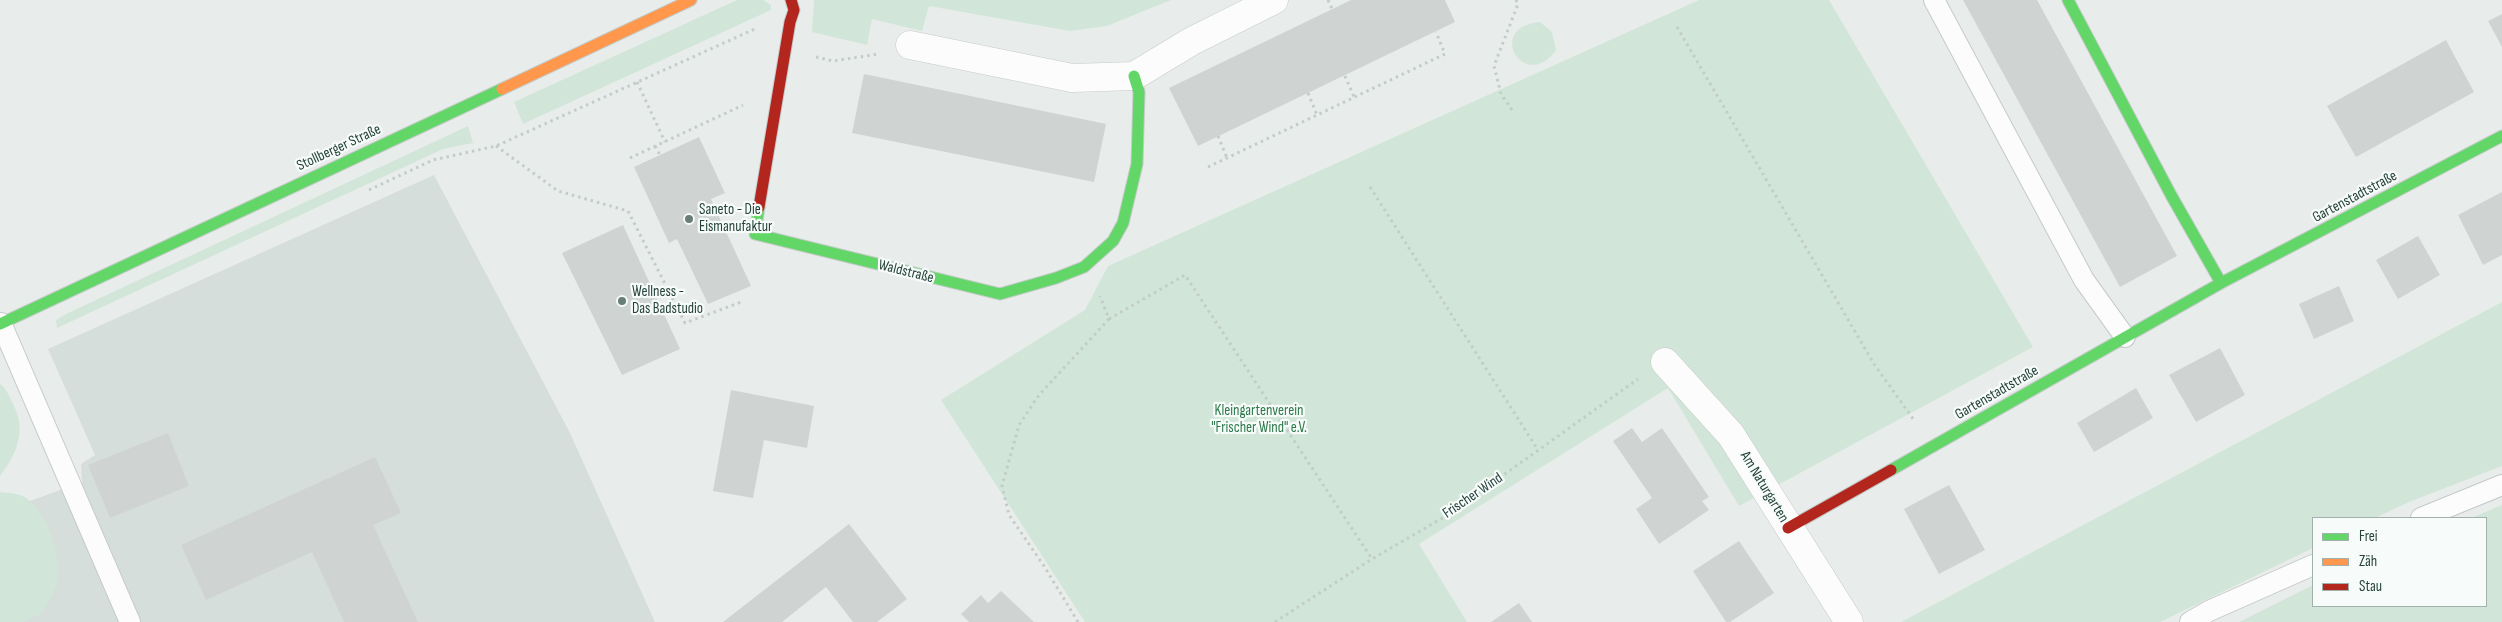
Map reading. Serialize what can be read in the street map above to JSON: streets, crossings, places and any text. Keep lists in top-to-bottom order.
{
  "streets": {
    "street": [
      "Stollberger Straße",
      "Gartenstadtstraße",
      "Waldstraße",
      "Am Naturgarten"
    ],
    "path": ["Frischer Wind"]
  },
  "crossings": [
    ["Gartenstadtstraße", "Am Naturgarten"],
    ["Am Naturgarten", "Frischer Wind"]
  ],
  "parks": ["Kleingartenverein \"Frischer Wind\" e.V."],
  "places": ["Saneto - Die Eismanufaktur", "Wellness - Das Badstudio"],
  "legend": ["Frei", "Zäh", "Stau"]
}
